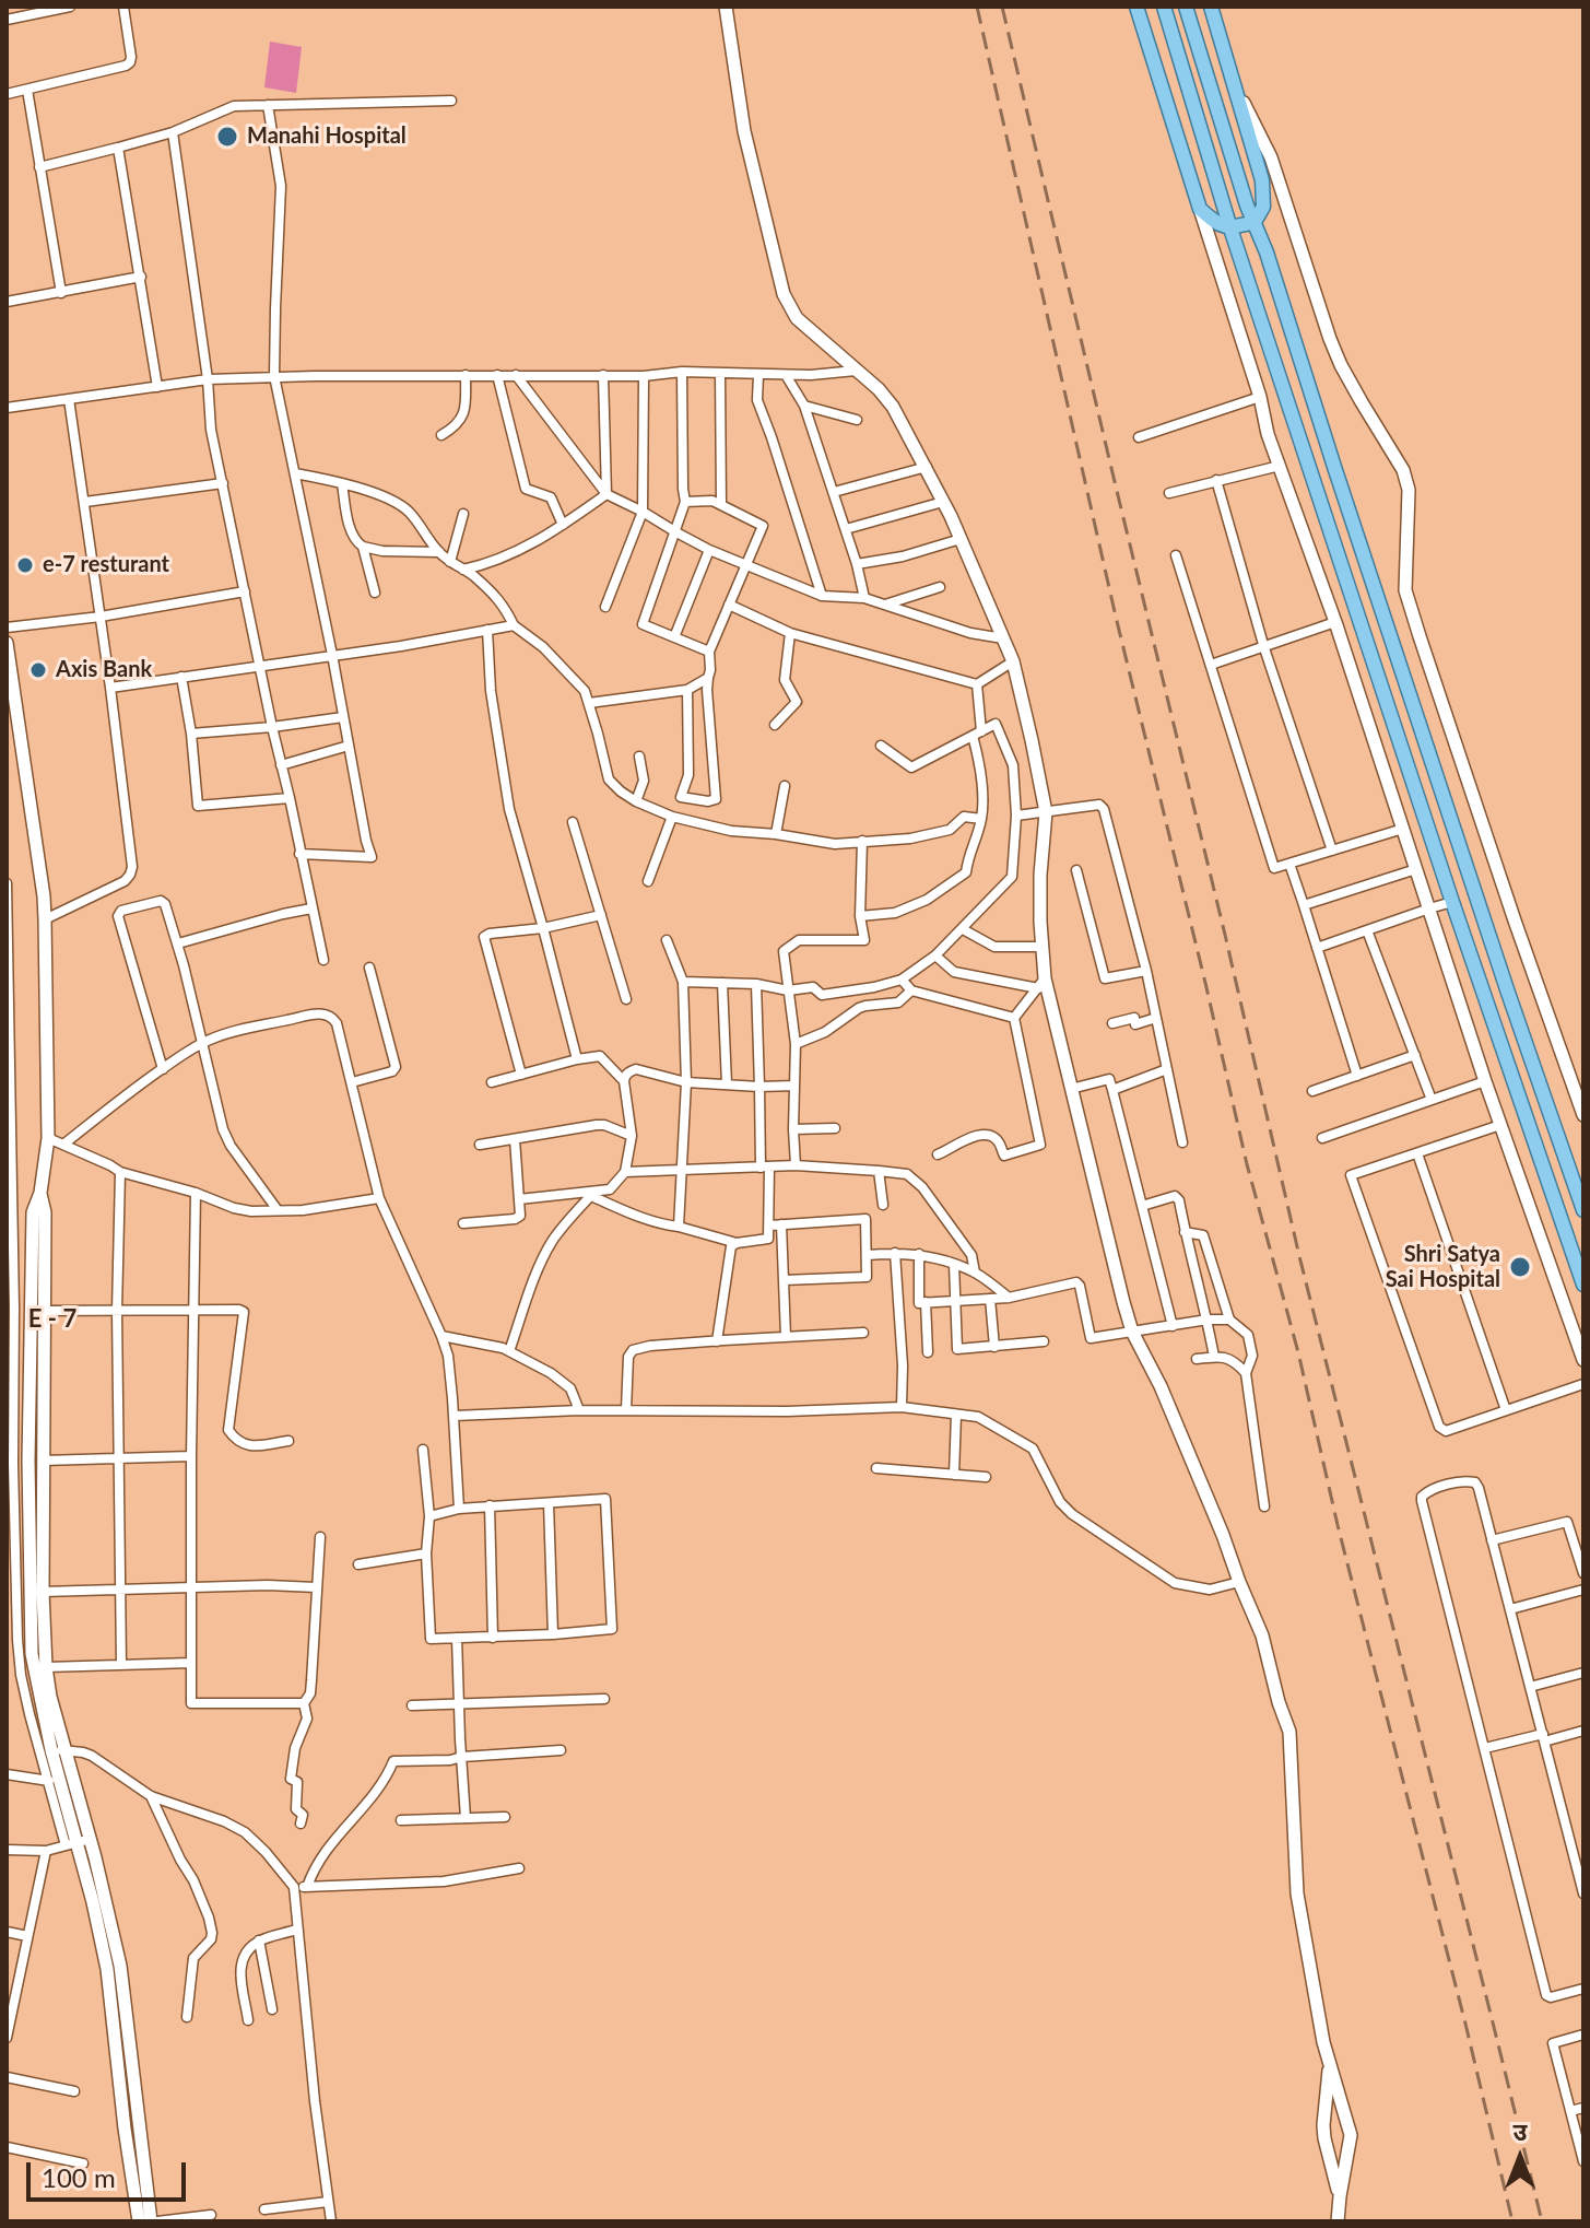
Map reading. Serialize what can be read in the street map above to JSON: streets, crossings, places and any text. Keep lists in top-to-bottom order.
{
  "districts": ["E - 7"],
  "places": [
    "Manahi Hospital",
    "e-7 resturant",
    "Axis Bank",
    "Shri Satya Sai Hospital"
  ],
  "scale_bar": "100 m",
  "north": "top"
}
